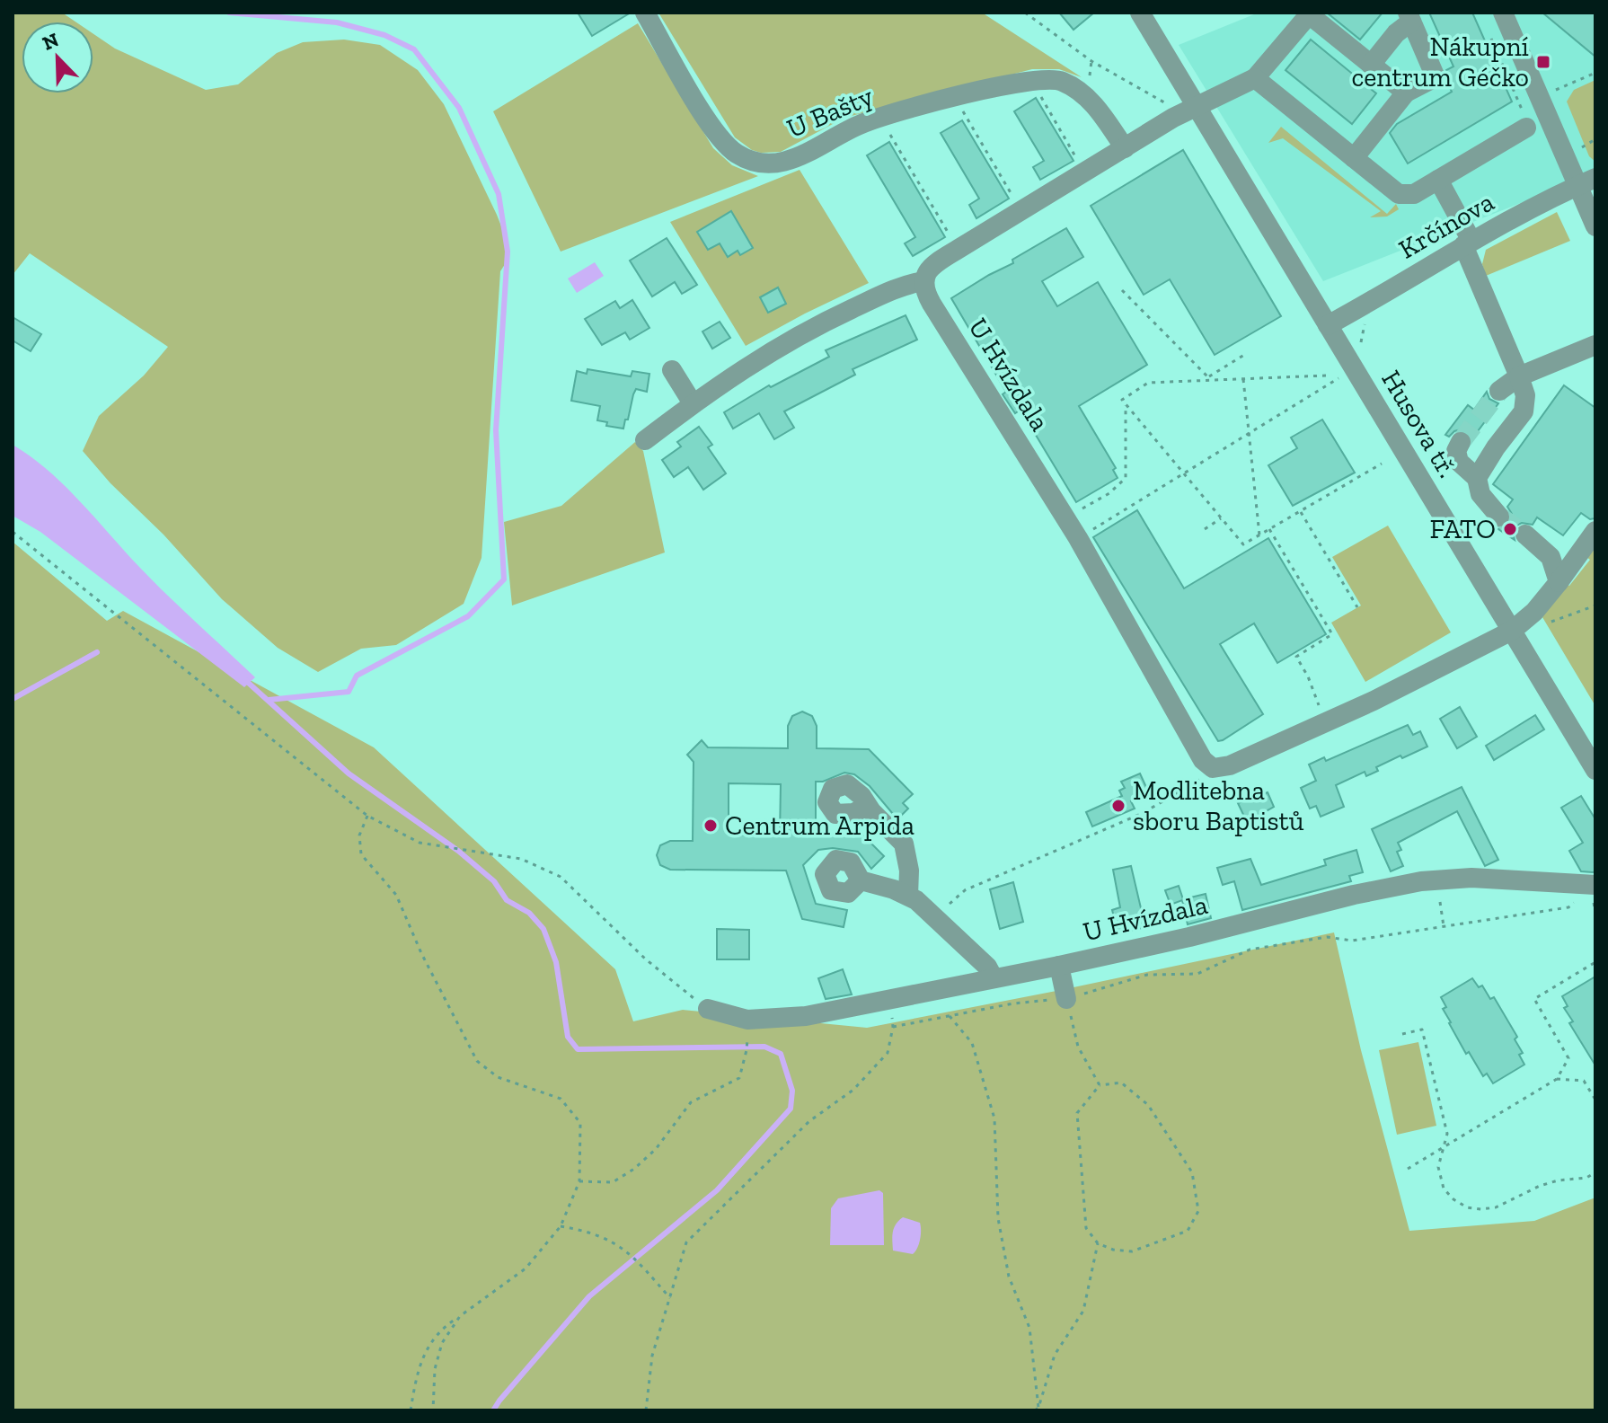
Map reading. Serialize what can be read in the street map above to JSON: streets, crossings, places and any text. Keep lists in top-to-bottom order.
{
  "streets": {
    "street": [
      "U Bašty",
      "Krčínova",
      "U Hvízdala",
      "Husova tř."
    ]
  },
  "crossings": [
    ["Krčínova", "Husova tř."]
  ],
  "places": {
    "transit": ["Nákupní centrum Géčko"],
    "other": ["FATO", "Modlitebna sboru Baptistů", "Centrum Arpida"]
  },
  "north": "top left"
}
